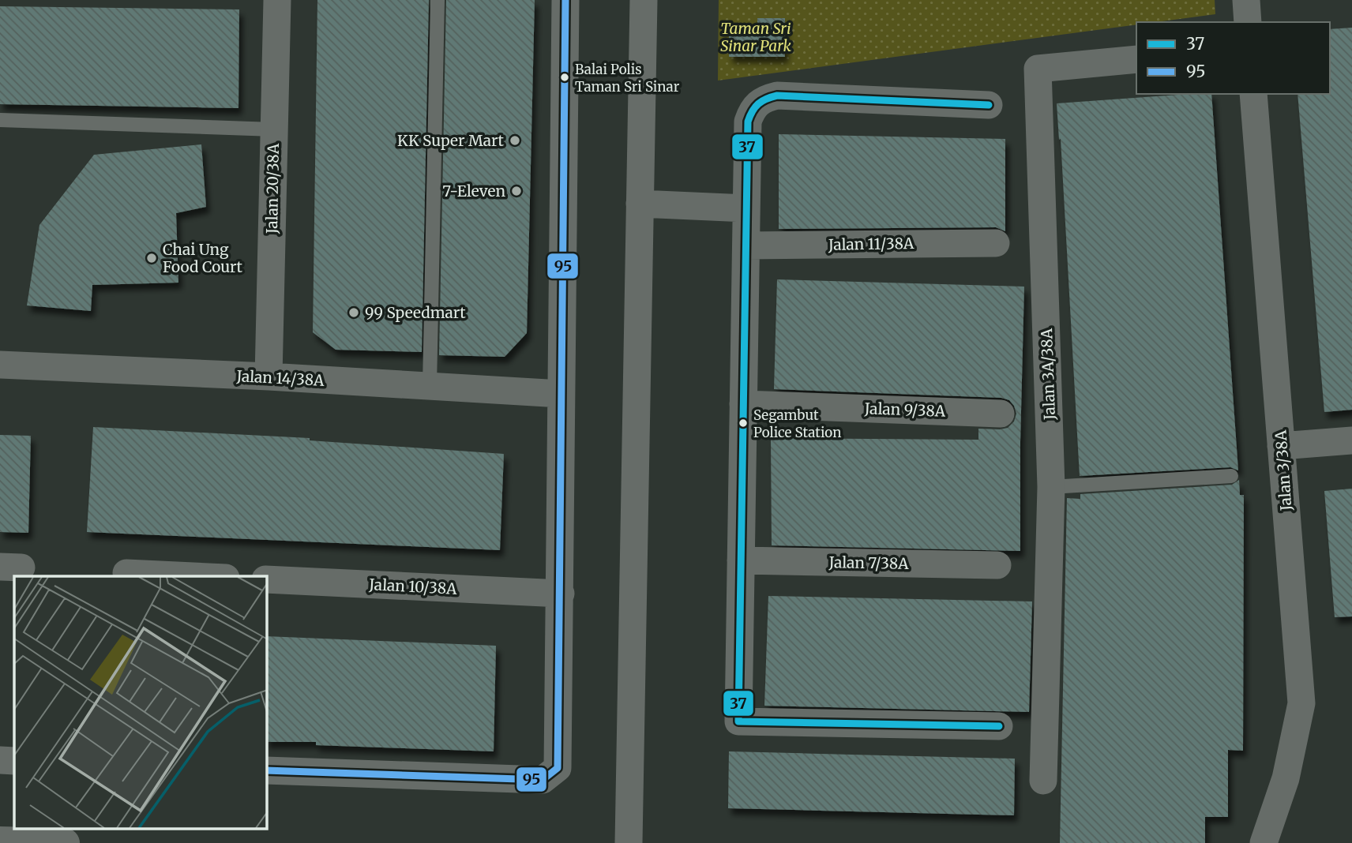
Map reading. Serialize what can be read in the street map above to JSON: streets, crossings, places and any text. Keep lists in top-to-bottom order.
{
  "streets": {
    "street": [
      "Jalan 20/38A",
      "Jalan 11/38A",
      "Jalan 3A/38A",
      "Jalan 14/38A",
      "Jalan 9/38A",
      "Jalan 3/38A",
      "Jalan 7/38A",
      "Jalan 10/38A"
    ]
  },
  "crossings": [
    ["Jalan 20/38A", "Jalan 14/38A"]
  ],
  "parks": ["Taman Sri Sinar Park"],
  "places": [
    "Balai Polis Taman Sri Sinar",
    "KK Super Mart",
    "7-Eleven",
    "Chai Ung Food Court",
    "99 Speedmart",
    "Segambut Police Station"
  ],
  "lines": ["transit line 95", "transit line 37"],
  "legend": ["37", "95"]
}
